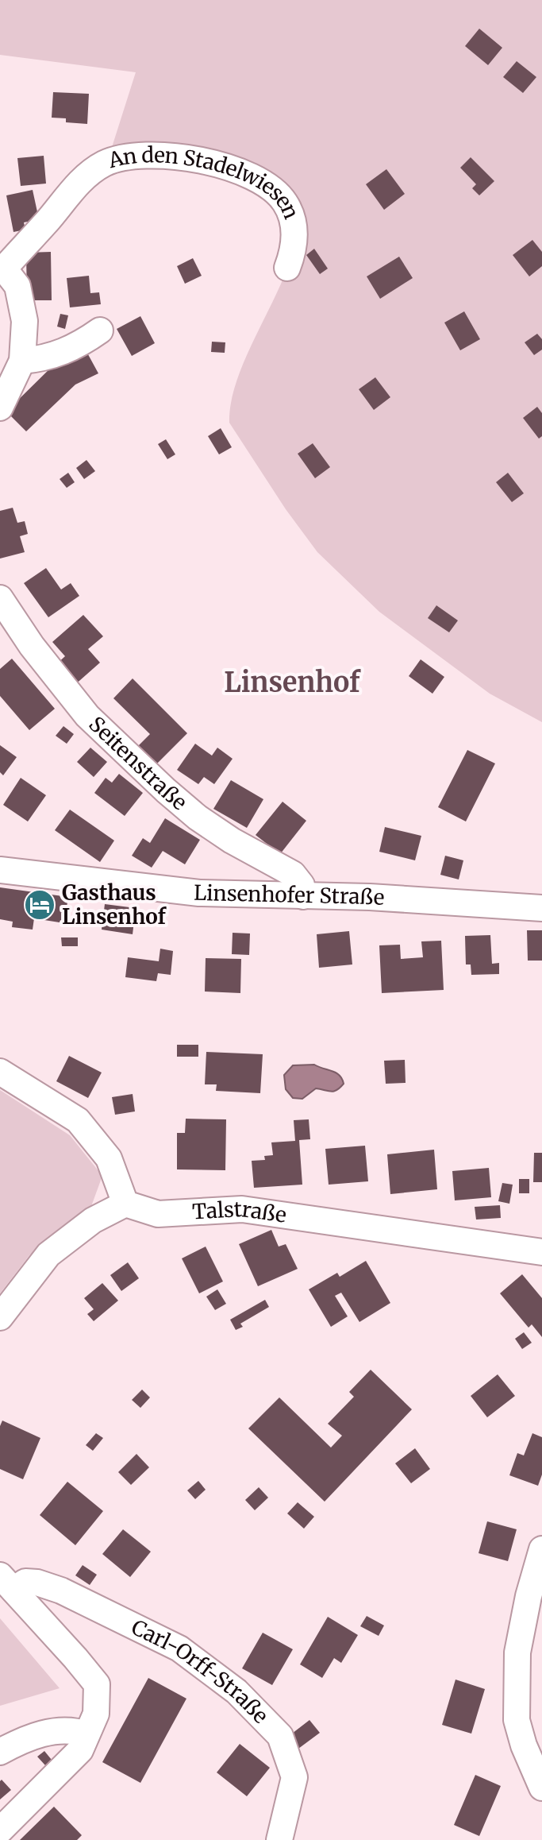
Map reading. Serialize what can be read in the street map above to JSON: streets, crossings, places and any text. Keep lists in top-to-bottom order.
{
  "streets": {
    "street": [
      "An den Stadelwiesen",
      "Seitenstraße",
      "Linsenhofer Straße",
      "Talstraße",
      "Carl-Orff-Straße"
    ]
  },
  "crossings": [
    ["Seitenstraße", "Linsenhofer Straße"]
  ],
  "districts": ["Linsenhof"],
  "places": {
    "hotel": ["Gasthaus Linsenhof"]
  }
}
